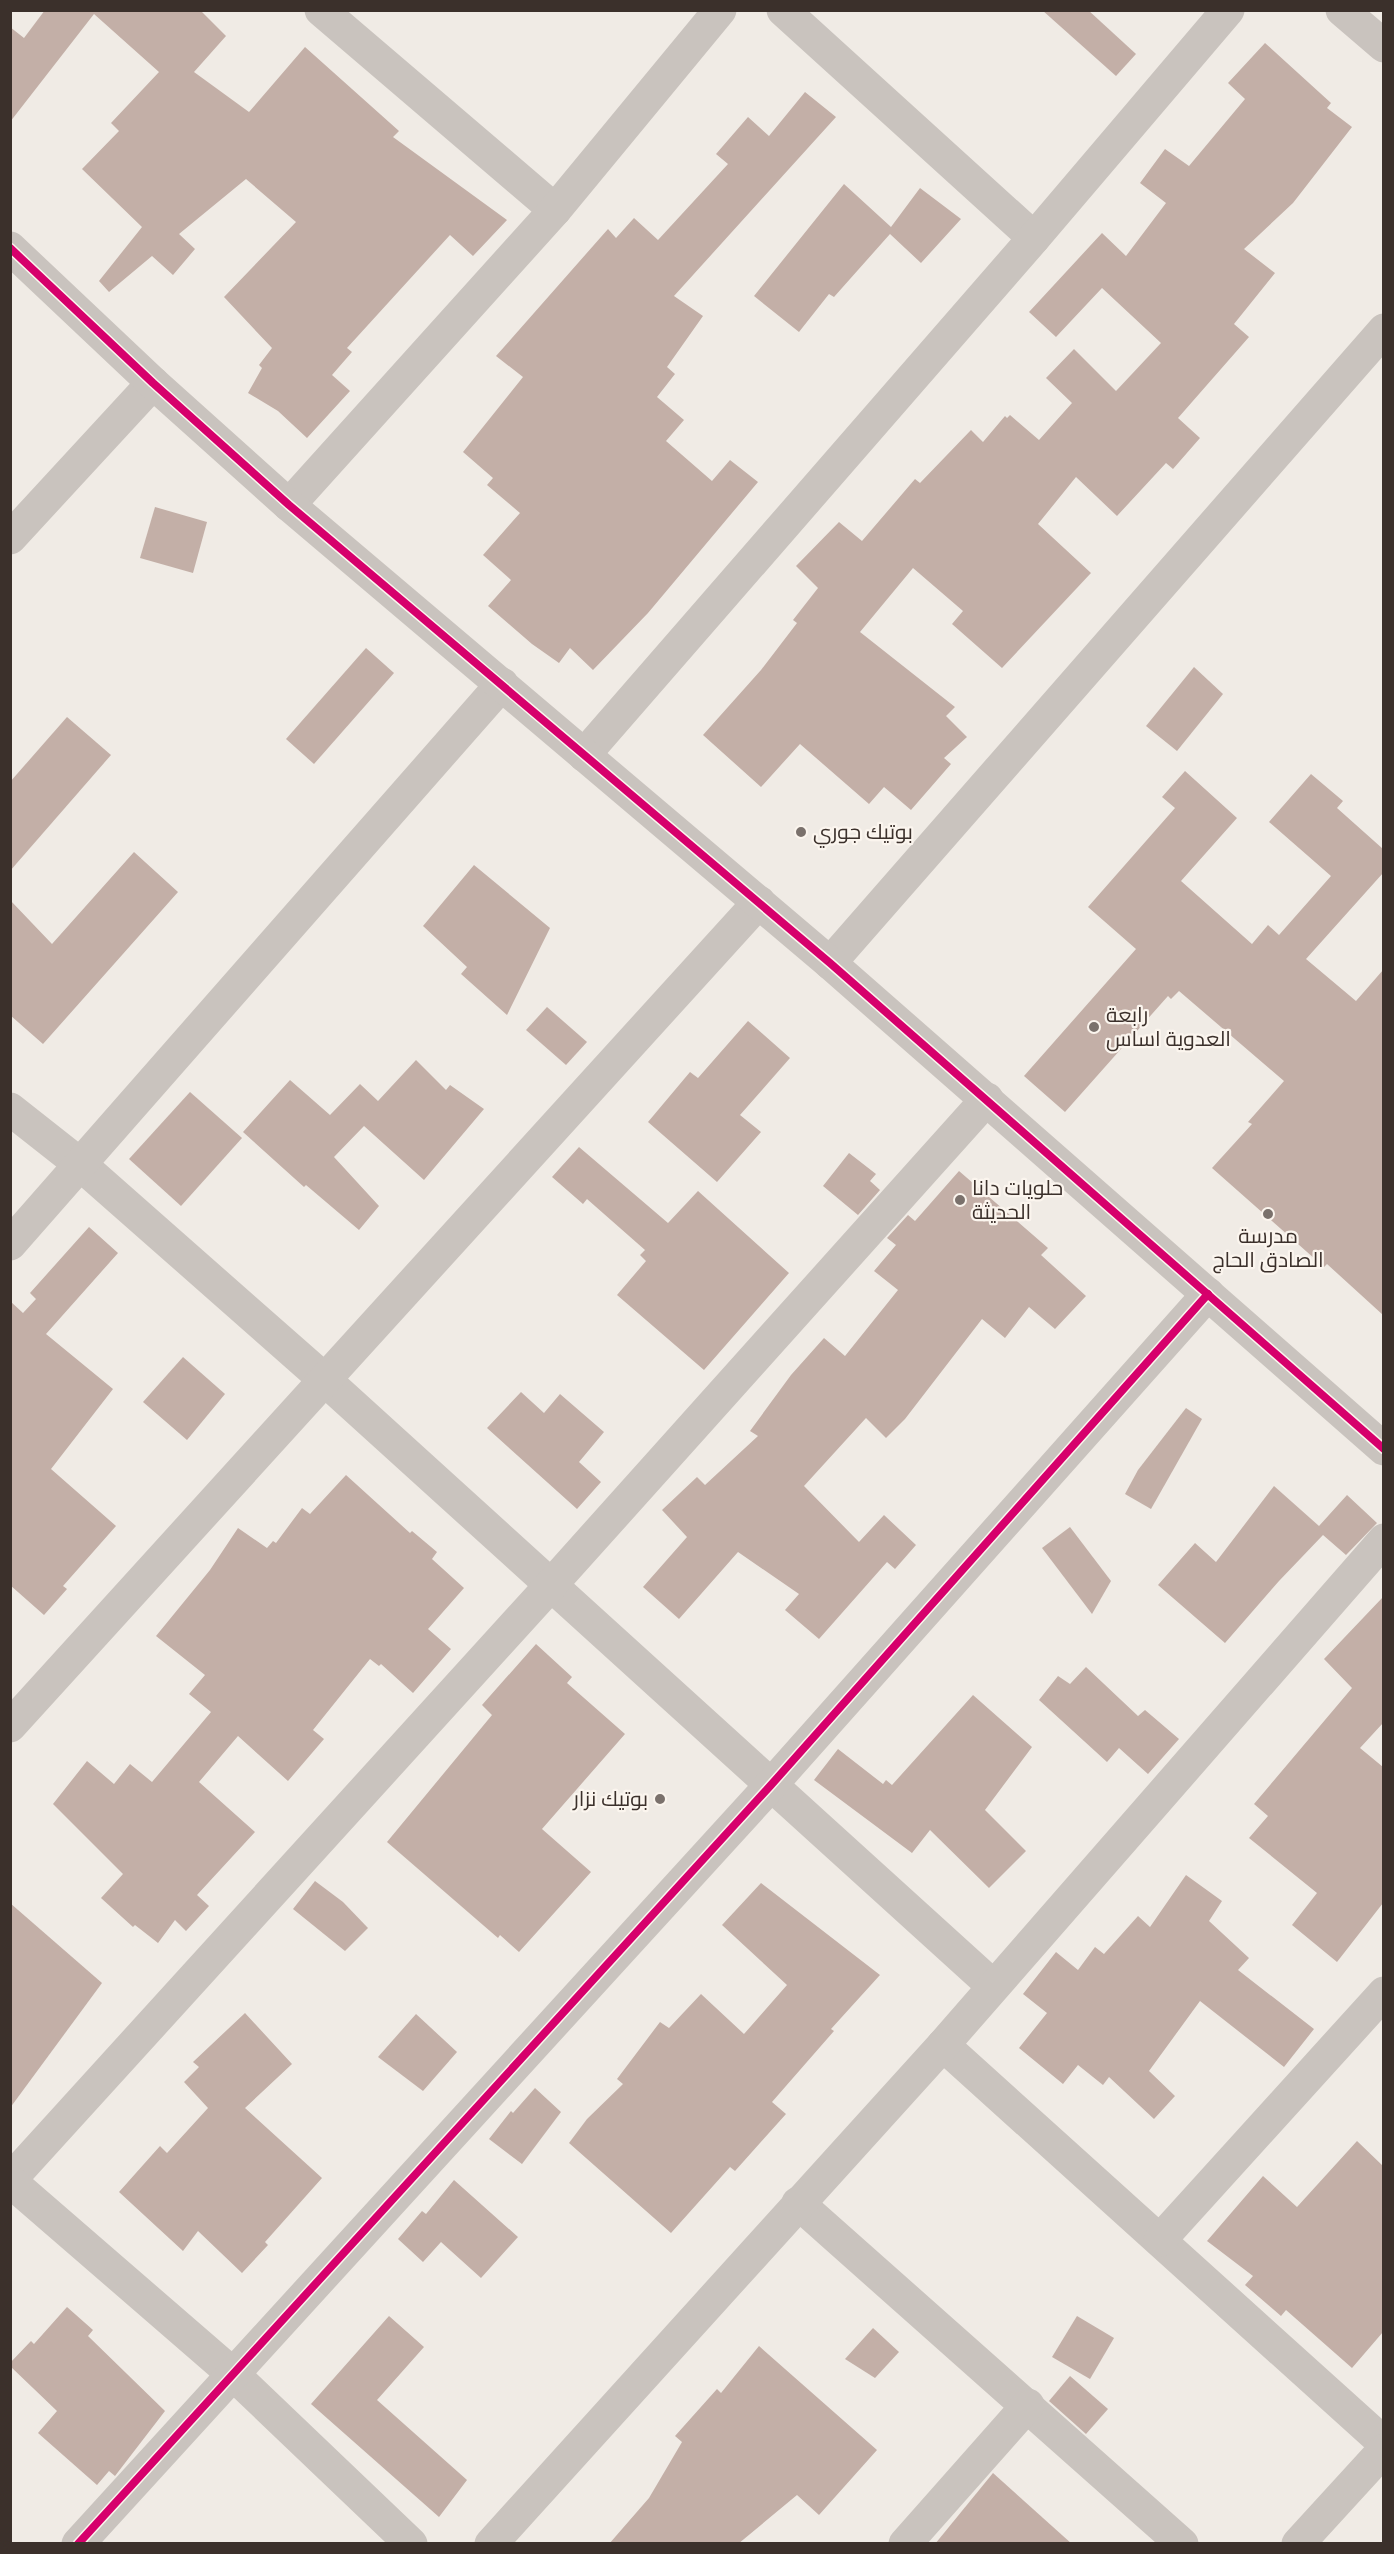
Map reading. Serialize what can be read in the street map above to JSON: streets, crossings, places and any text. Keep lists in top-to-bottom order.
{
  "places": [
    "بوتيك جوري",
    "رابعة العدوية اساس",
    "حلويات دانا الحديثة",
    "مدرسة الصادق الحاج",
    "بوتيك نزار"
  ]
}
